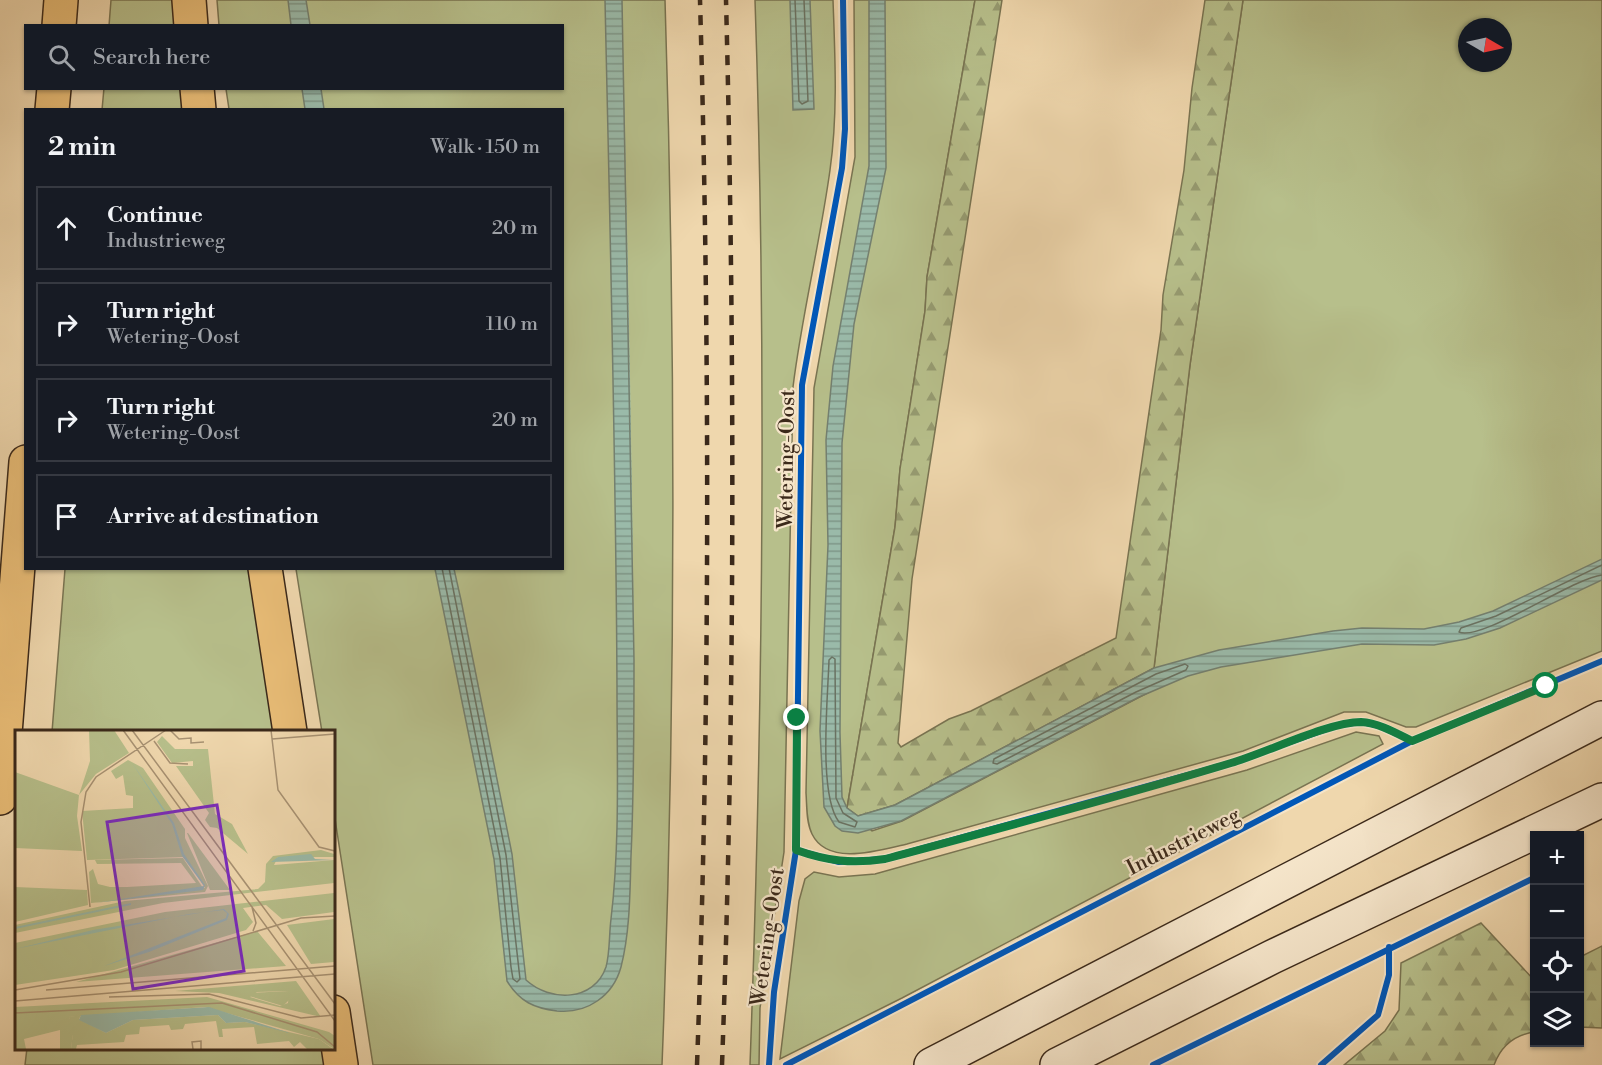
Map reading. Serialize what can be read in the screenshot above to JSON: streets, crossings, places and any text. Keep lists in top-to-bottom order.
{
  "streets": {
    "cycle path": ["Wetering-Oost", "Industrieweg"]
  },
  "north": "right",
  "page": {
    "search": "Search here",
    "heading": ["2 min", "Walk · 150 m"],
    "list": [
      ["Continue", "Industrieweg", "20 m"],
      ["Turn right", "Wetering-Oost", "110 m"],
      ["Turn right", "Wetering-Oost", "20 m"],
      "Arrive at destination"
    ],
    "map_buttons": ["+", "−"]
  }
}
